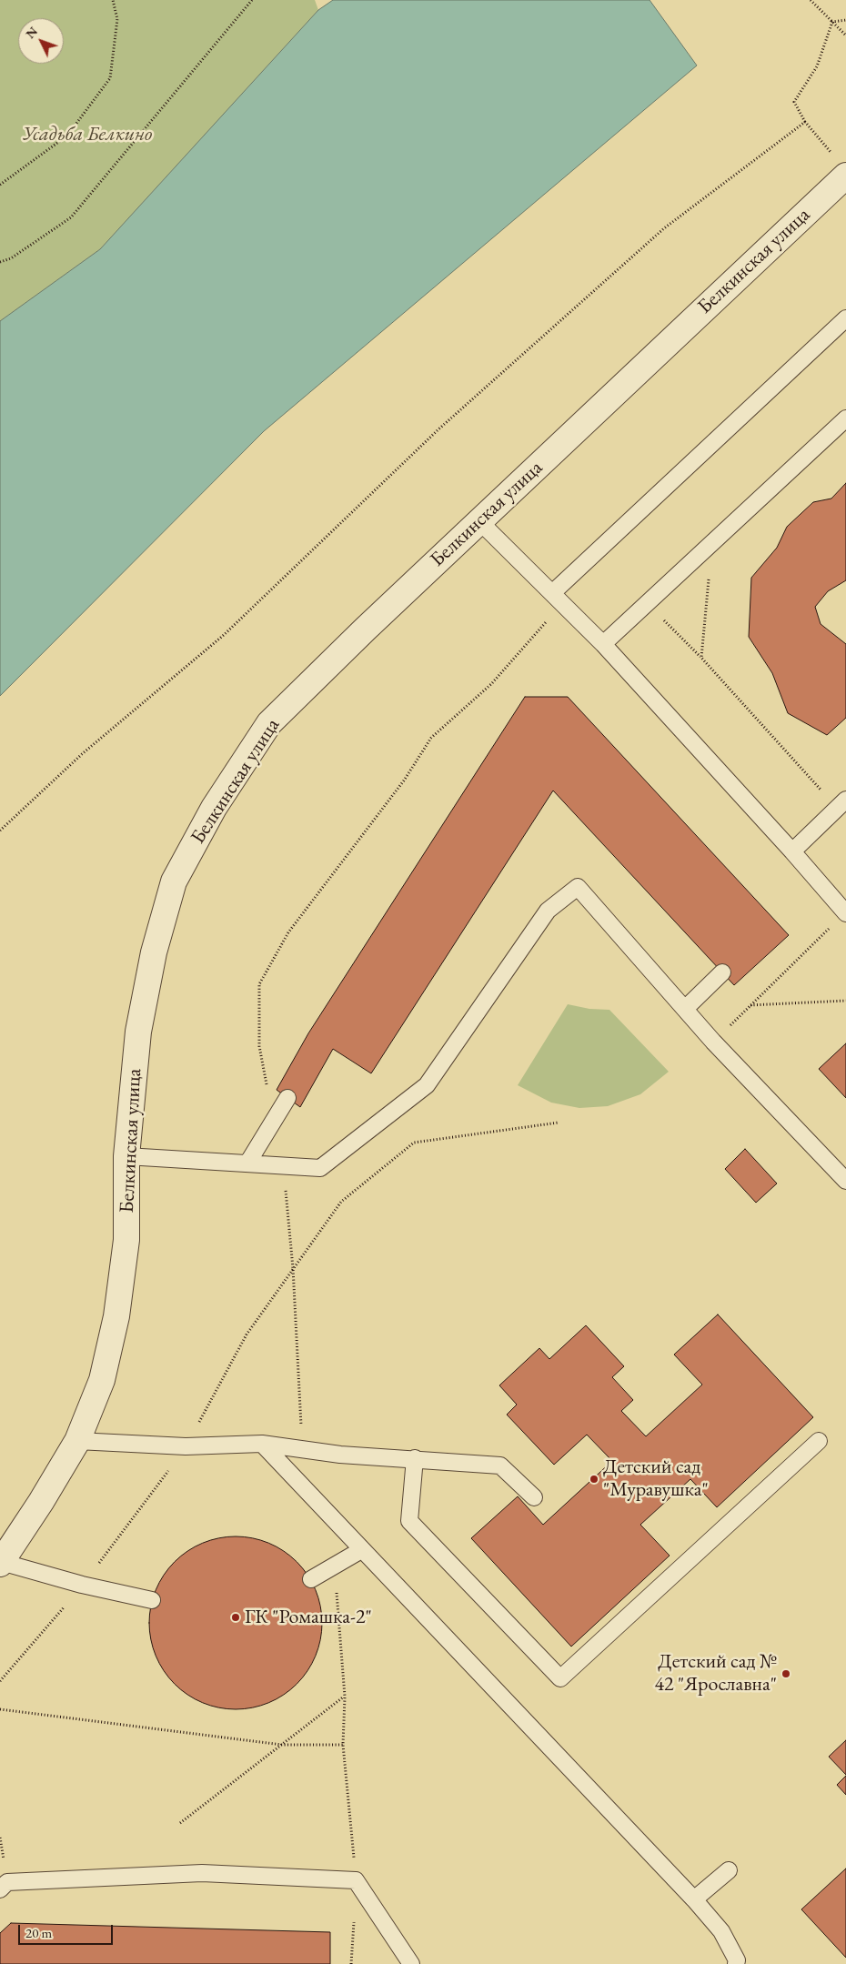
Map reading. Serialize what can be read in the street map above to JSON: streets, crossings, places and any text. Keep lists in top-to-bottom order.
{
  "streets": {
    "street": ["Белкинская улица"]
  },
  "parks": ["Усадьба Белкино"],
  "places": ["Детский сад \"Муравушка\"", "ГК \"Ромашка-2\"", "Детский сад № 42 \"Ярославна\""],
  "scale_bar": "20 m",
  "north": "top left"
}
